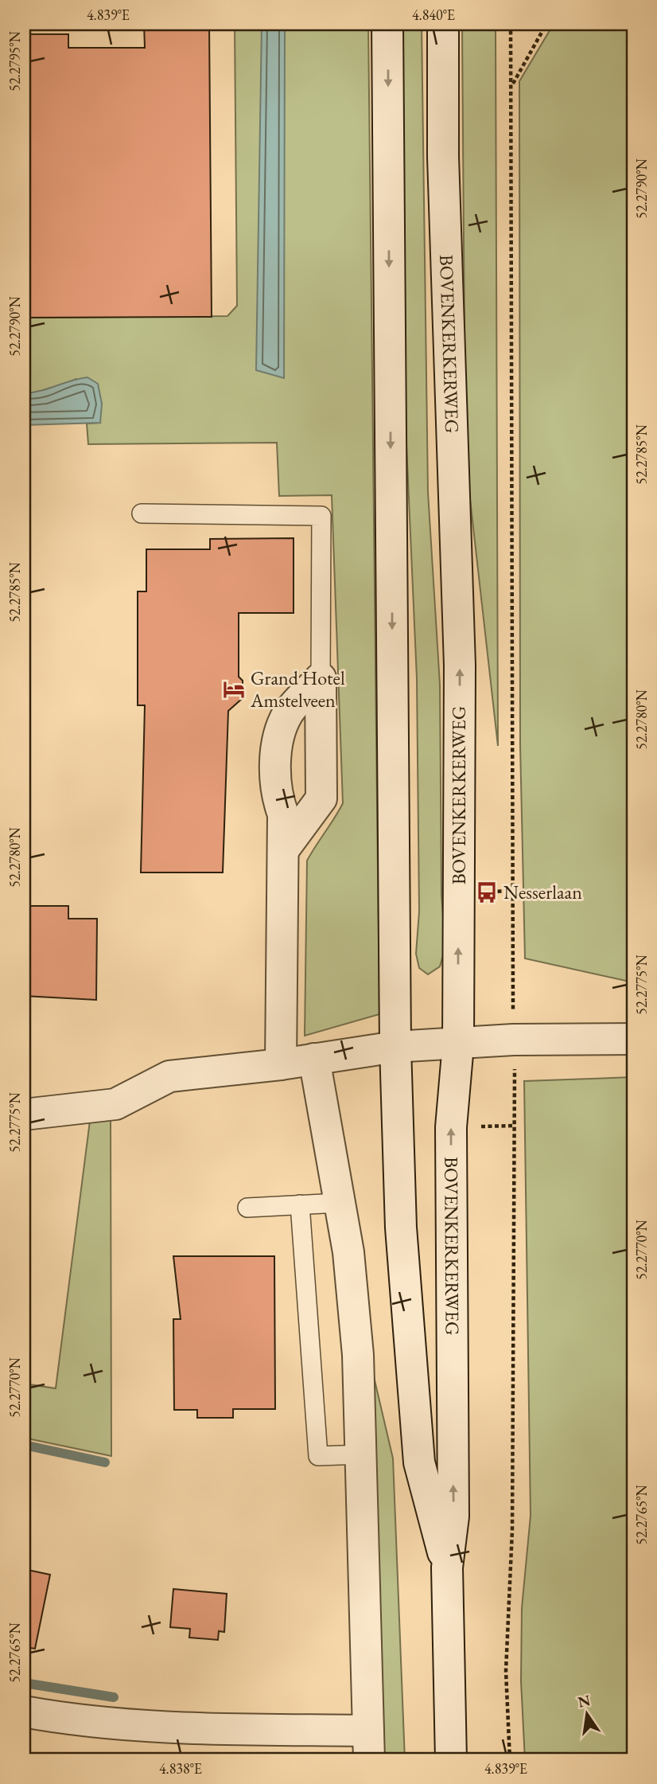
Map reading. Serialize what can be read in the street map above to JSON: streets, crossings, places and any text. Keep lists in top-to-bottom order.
{
  "streets": {
    "main road": ["BOVENKERKERWEG"]
  },
  "places": {
    "hotel": ["Grand Hotel Amstelveen"],
    "bus stop": ["Nesserlaan"]
  },
  "north": "top",
  "coordinates": [
    "4.839°E",
    "4.840°E",
    "52.2795°N",
    "52.2790°N",
    "52.2785°N",
    "52.2780°N",
    "52.2775°N",
    "52.2770°N",
    "52.2765°N",
    "4.838°E"
  ]
}
